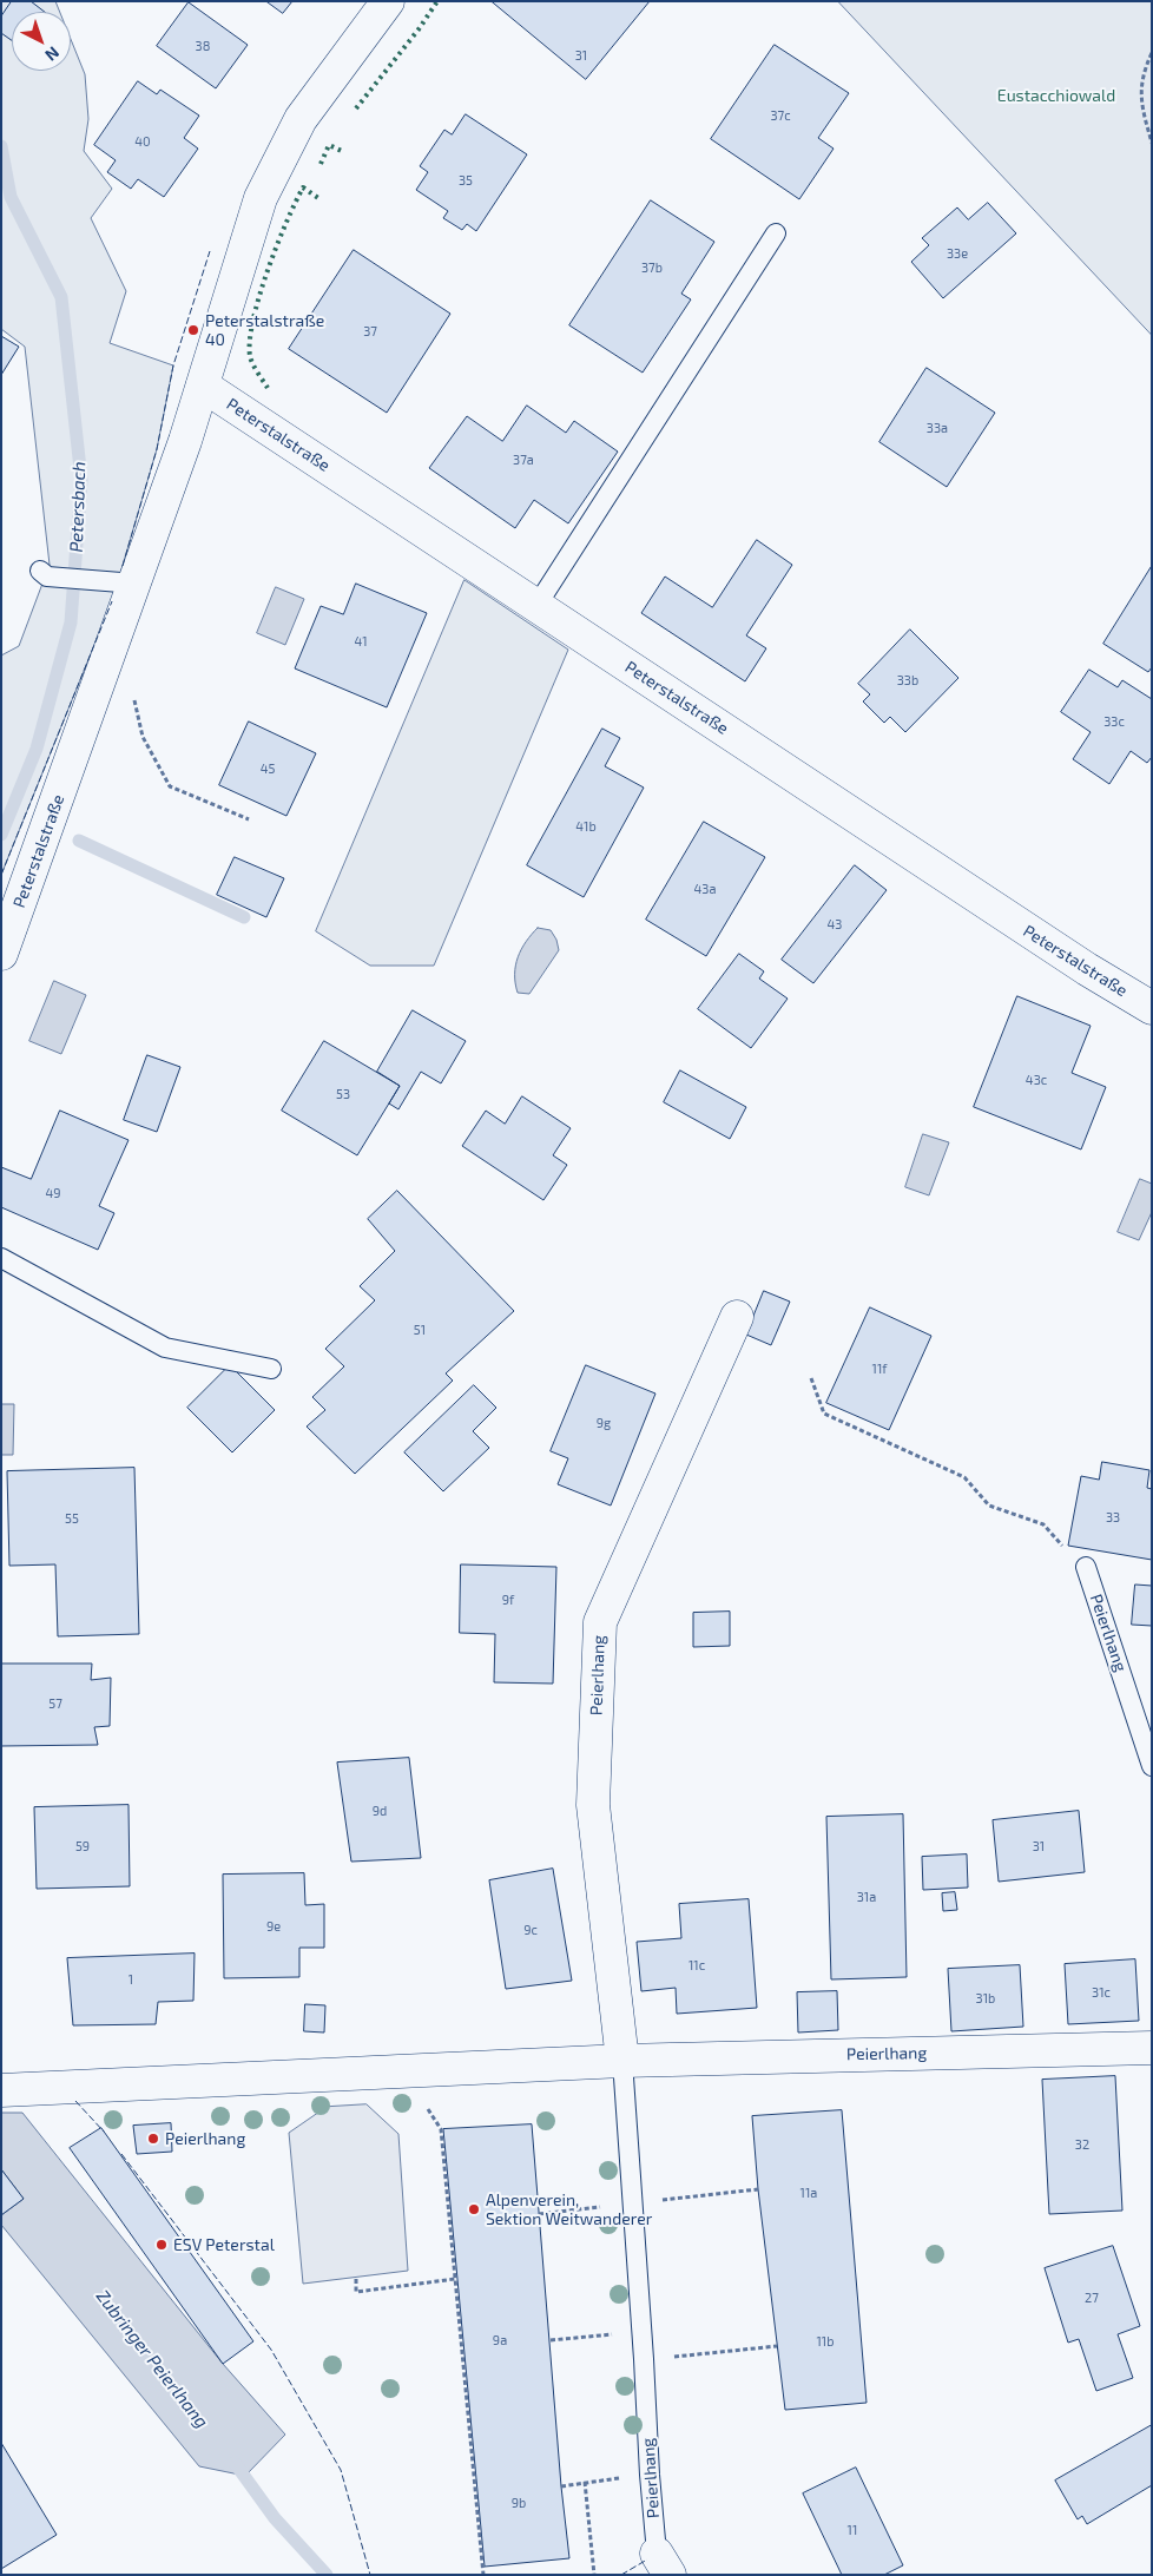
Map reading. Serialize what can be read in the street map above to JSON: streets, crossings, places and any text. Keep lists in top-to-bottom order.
{
  "streets": {
    "street": ["Peterstalstraße", "Peierlhang"]
  },
  "water": ["Petersbach", "Zubringer Peierlhang"],
  "parks": ["Eustacchiowald"],
  "places": [
    "Peterstalstraße 40",
    "Peierlhang",
    "Alpenverein, Sektion Weitwanderer",
    "ESV Peterstal"
  ],
  "house_numbers": [
    "38",
    "31",
    "37c",
    "40",
    "35",
    "33e",
    "37b",
    "37",
    "33a",
    "37a",
    "41",
    "33b",
    "33c",
    "45",
    "41b",
    "43a",
    "43",
    "43c",
    "53",
    "49",
    "51",
    "11f",
    "9g",
    "33",
    "55",
    "9f",
    "57",
    "9d",
    "59",
    "31",
    "31a",
    "9e",
    "9c",
    "11c",
    "1",
    "31c",
    "31b",
    "32",
    "11a",
    "27",
    "9a",
    "11b",
    "9b",
    "11"
  ],
  "north": "bottom right"
}
